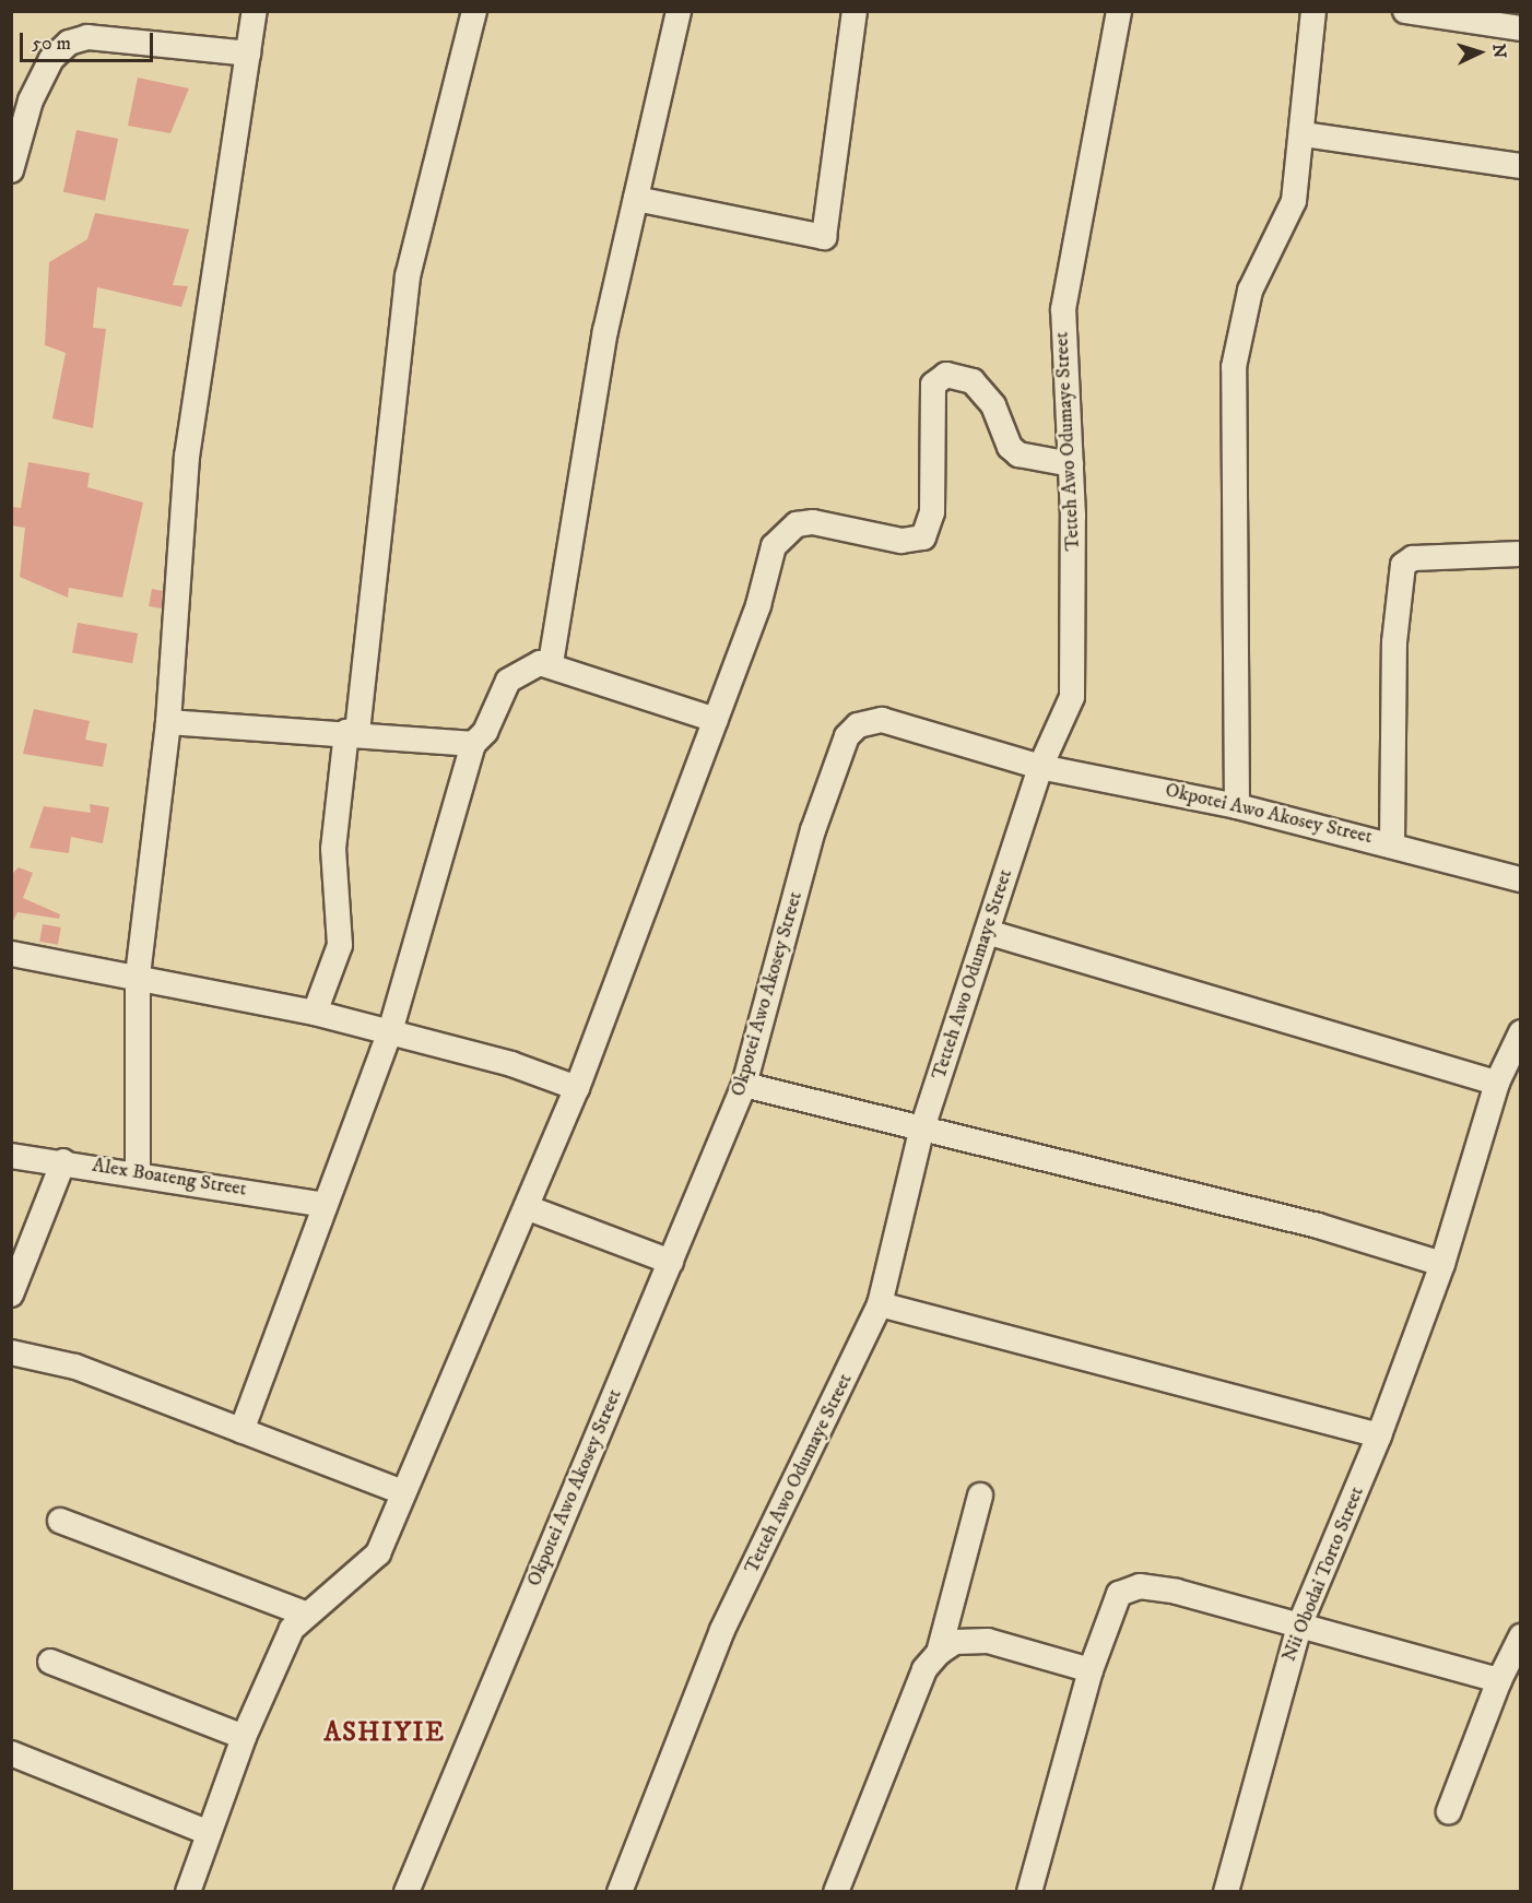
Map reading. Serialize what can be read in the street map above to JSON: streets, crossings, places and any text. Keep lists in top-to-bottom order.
{
  "streets": {
    "street": [
      "Tetteh Awo Odumaye Street",
      "Okpotei Awo Akosey Street",
      "Alex Boateng Street",
      "Nii Obodai Torto Street"
    ]
  },
  "crossings": [
    ["Tetteh Awo Odumaye Street", "Okpotei Awo Akosey Street"]
  ],
  "districts": ["ASHIYIE"],
  "scale_bar": "50 m",
  "north": "right"
}
